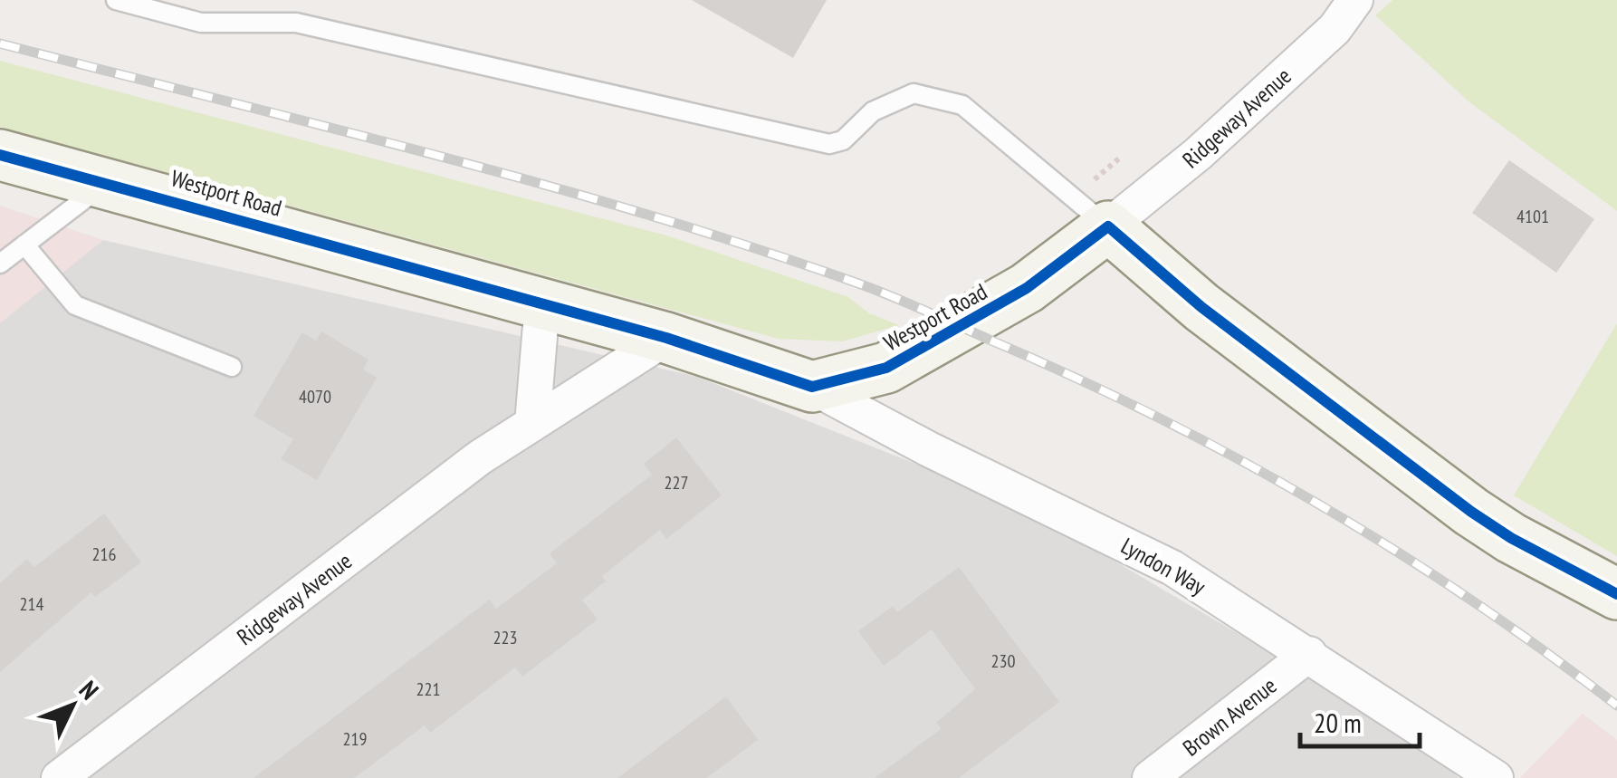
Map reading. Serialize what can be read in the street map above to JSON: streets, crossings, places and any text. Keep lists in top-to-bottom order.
{
  "streets": {
    "main road": ["Westport Road"],
    "street": ["Ridgeway Avenue", "Lyndon Way", "Brown Avenue"]
  },
  "crossings": [
    ["Ridgeway Avenue", "Westport Road"],
    ["Westport Road", "Lyndon Way"],
    ["Lyndon Way", "Brown Avenue"]
  ],
  "house_numbers": [
    "4101",
    "4070",
    "227",
    "216",
    "214",
    "223",
    "230",
    "221",
    "219"
  ],
  "scale_bar": "20 m",
  "north": "top right"
}
